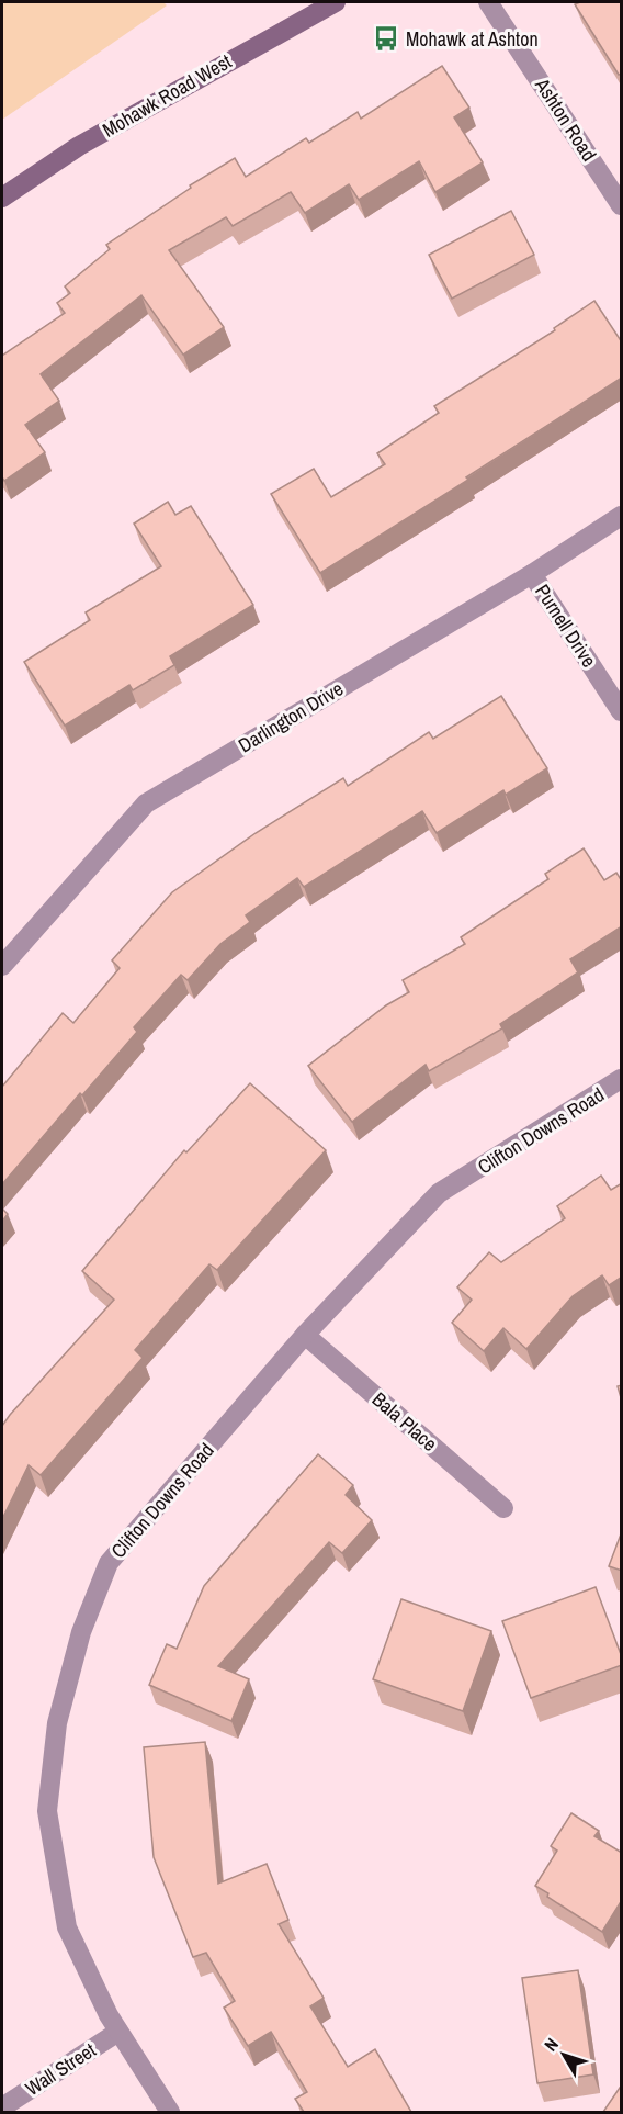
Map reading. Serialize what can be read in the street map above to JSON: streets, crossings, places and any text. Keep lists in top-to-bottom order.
{
  "streets": {
    "main road": ["Mohawk Road West"],
    "street": [
      "Ashton Road",
      "Purnell Drive",
      "Darlington Drive",
      "Clifton Downs Road",
      "Bala Place",
      "Wall Street"
    ]
  },
  "crossings": [
    ["Purnell Drive", "Darlington Drive"],
    ["Clifton Downs Road", "Bala Place"],
    ["Clifton Downs Road", "Wall Street"]
  ],
  "places": {
    "bus stop": ["Mohawk at Ashton"]
  },
  "north": "top left"
}
